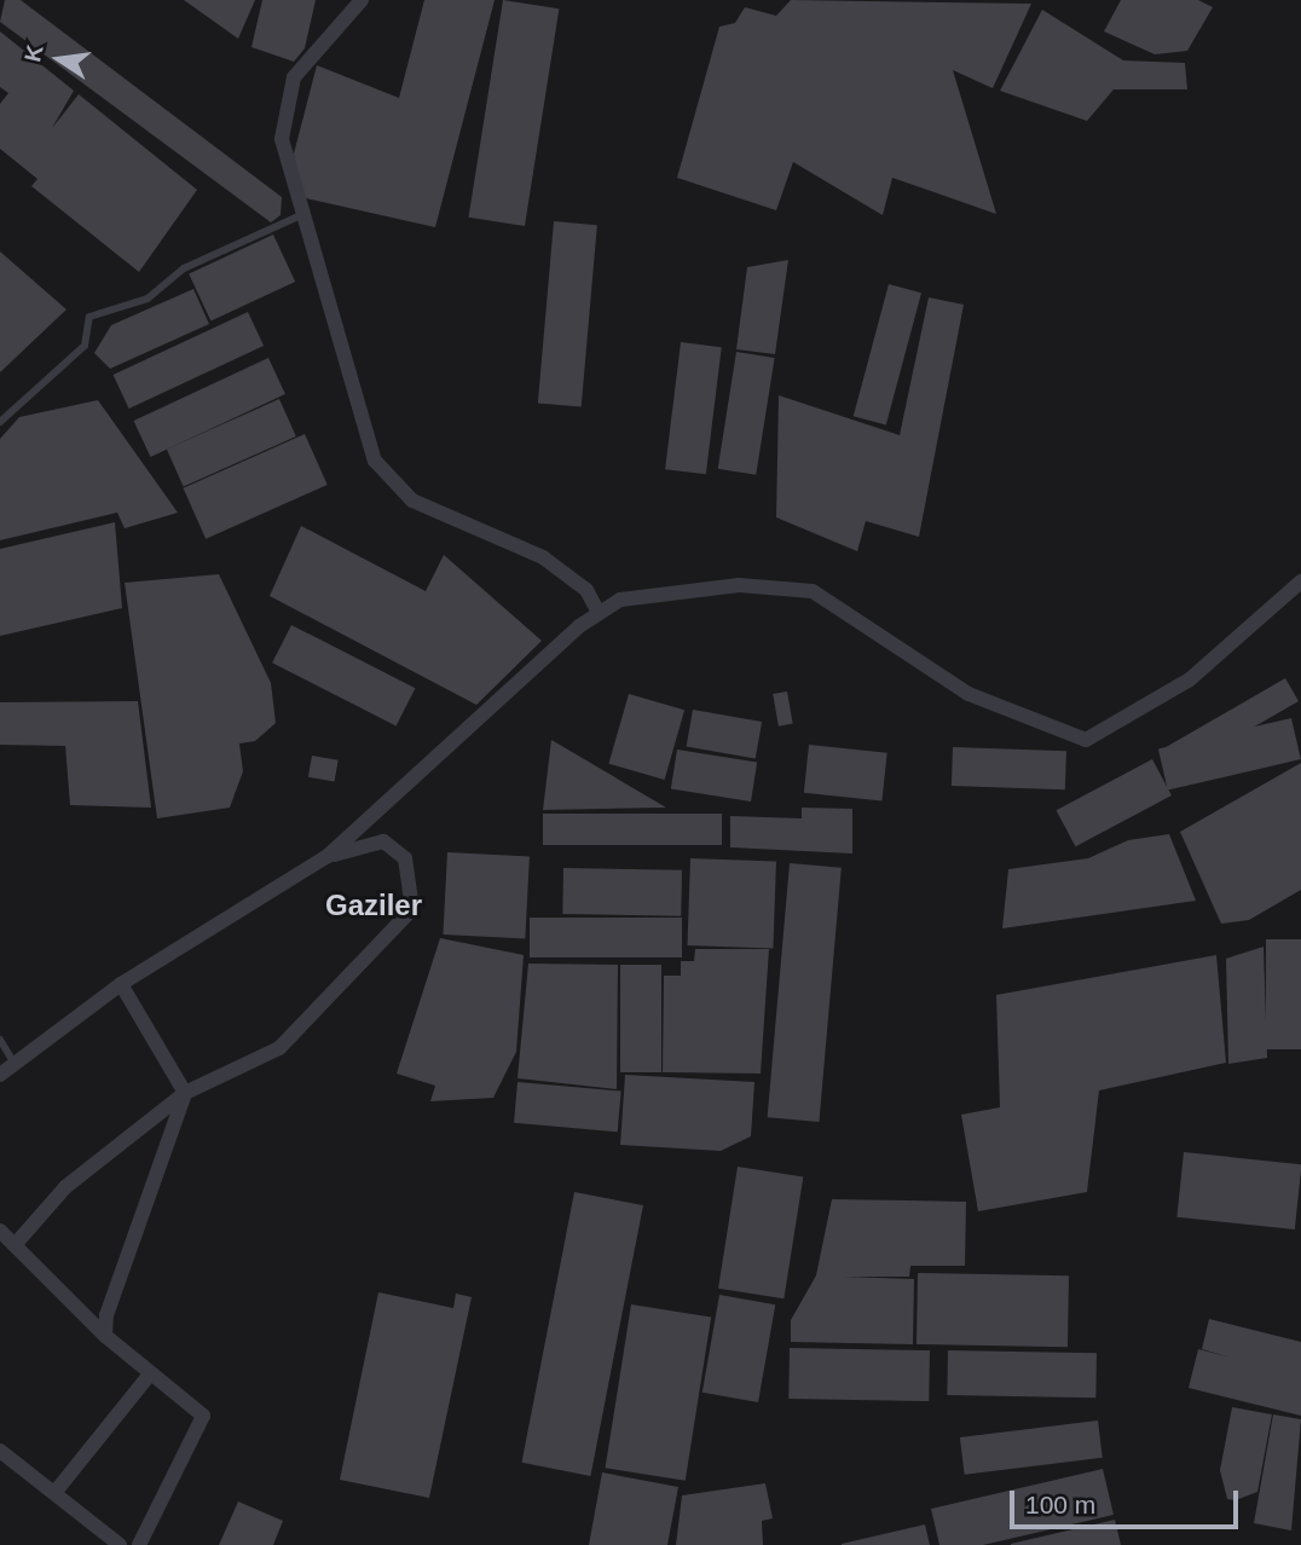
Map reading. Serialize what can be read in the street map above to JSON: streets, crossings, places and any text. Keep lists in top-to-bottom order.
{
  "districts": ["Gaziler"],
  "scale_bar": "100 m",
  "north": "left"
}
